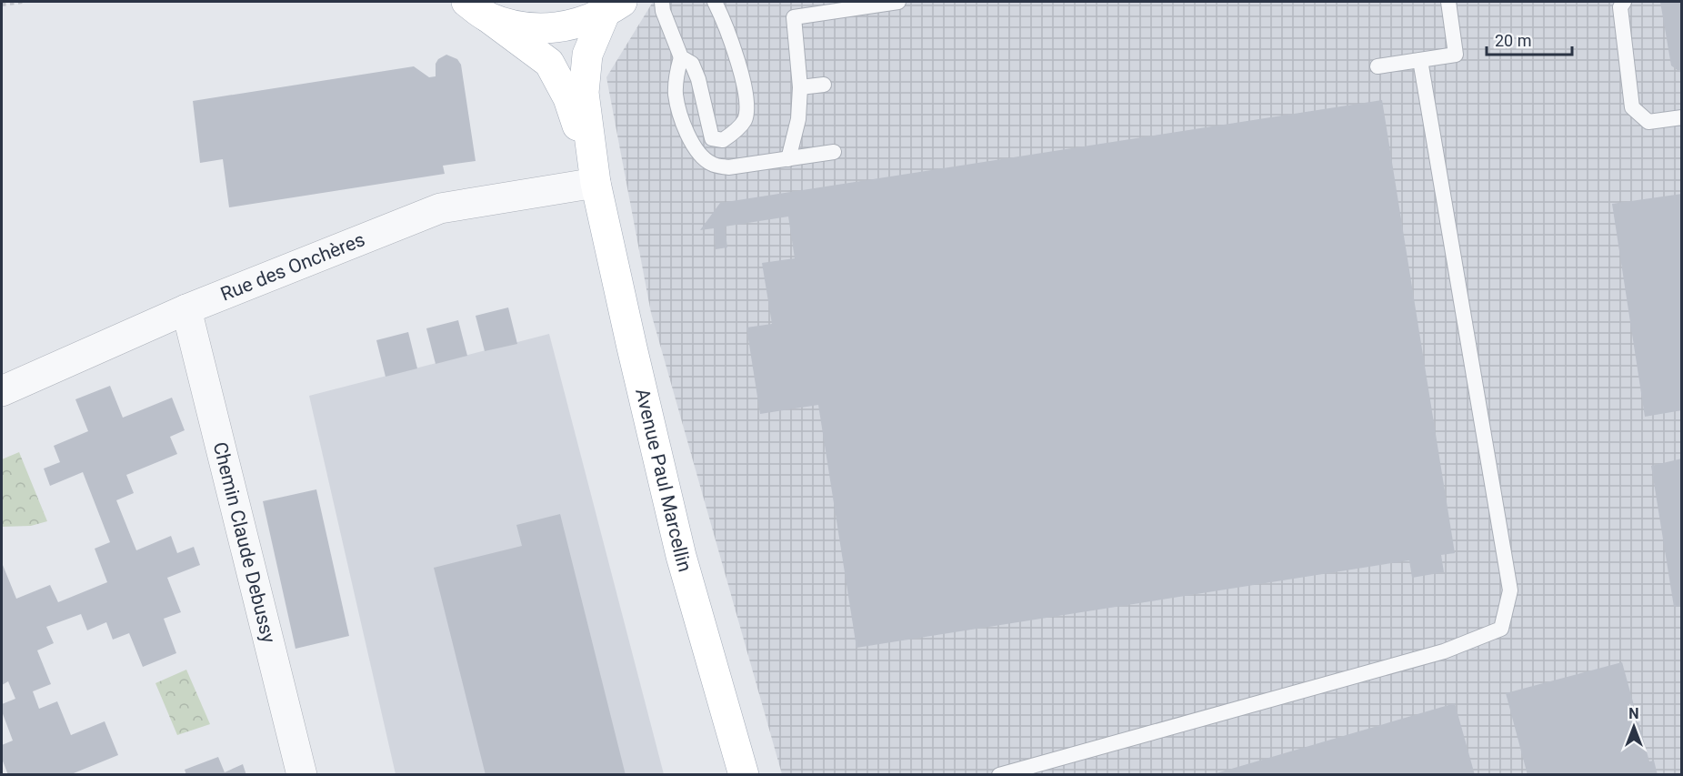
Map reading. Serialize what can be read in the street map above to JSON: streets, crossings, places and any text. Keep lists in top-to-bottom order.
{
  "streets": {
    "main road": ["Avenue Paul Marcellin"],
    "street": ["Rue des Onchères", "Chemin Claude Debussy"]
  },
  "crossings": [
    ["Rue des Onchères", "Avenue Paul Marcellin"],
    ["Rue des Onchères", "Chemin Claude Debussy"]
  ],
  "scale_bar": "20 m",
  "north": "top"
}
